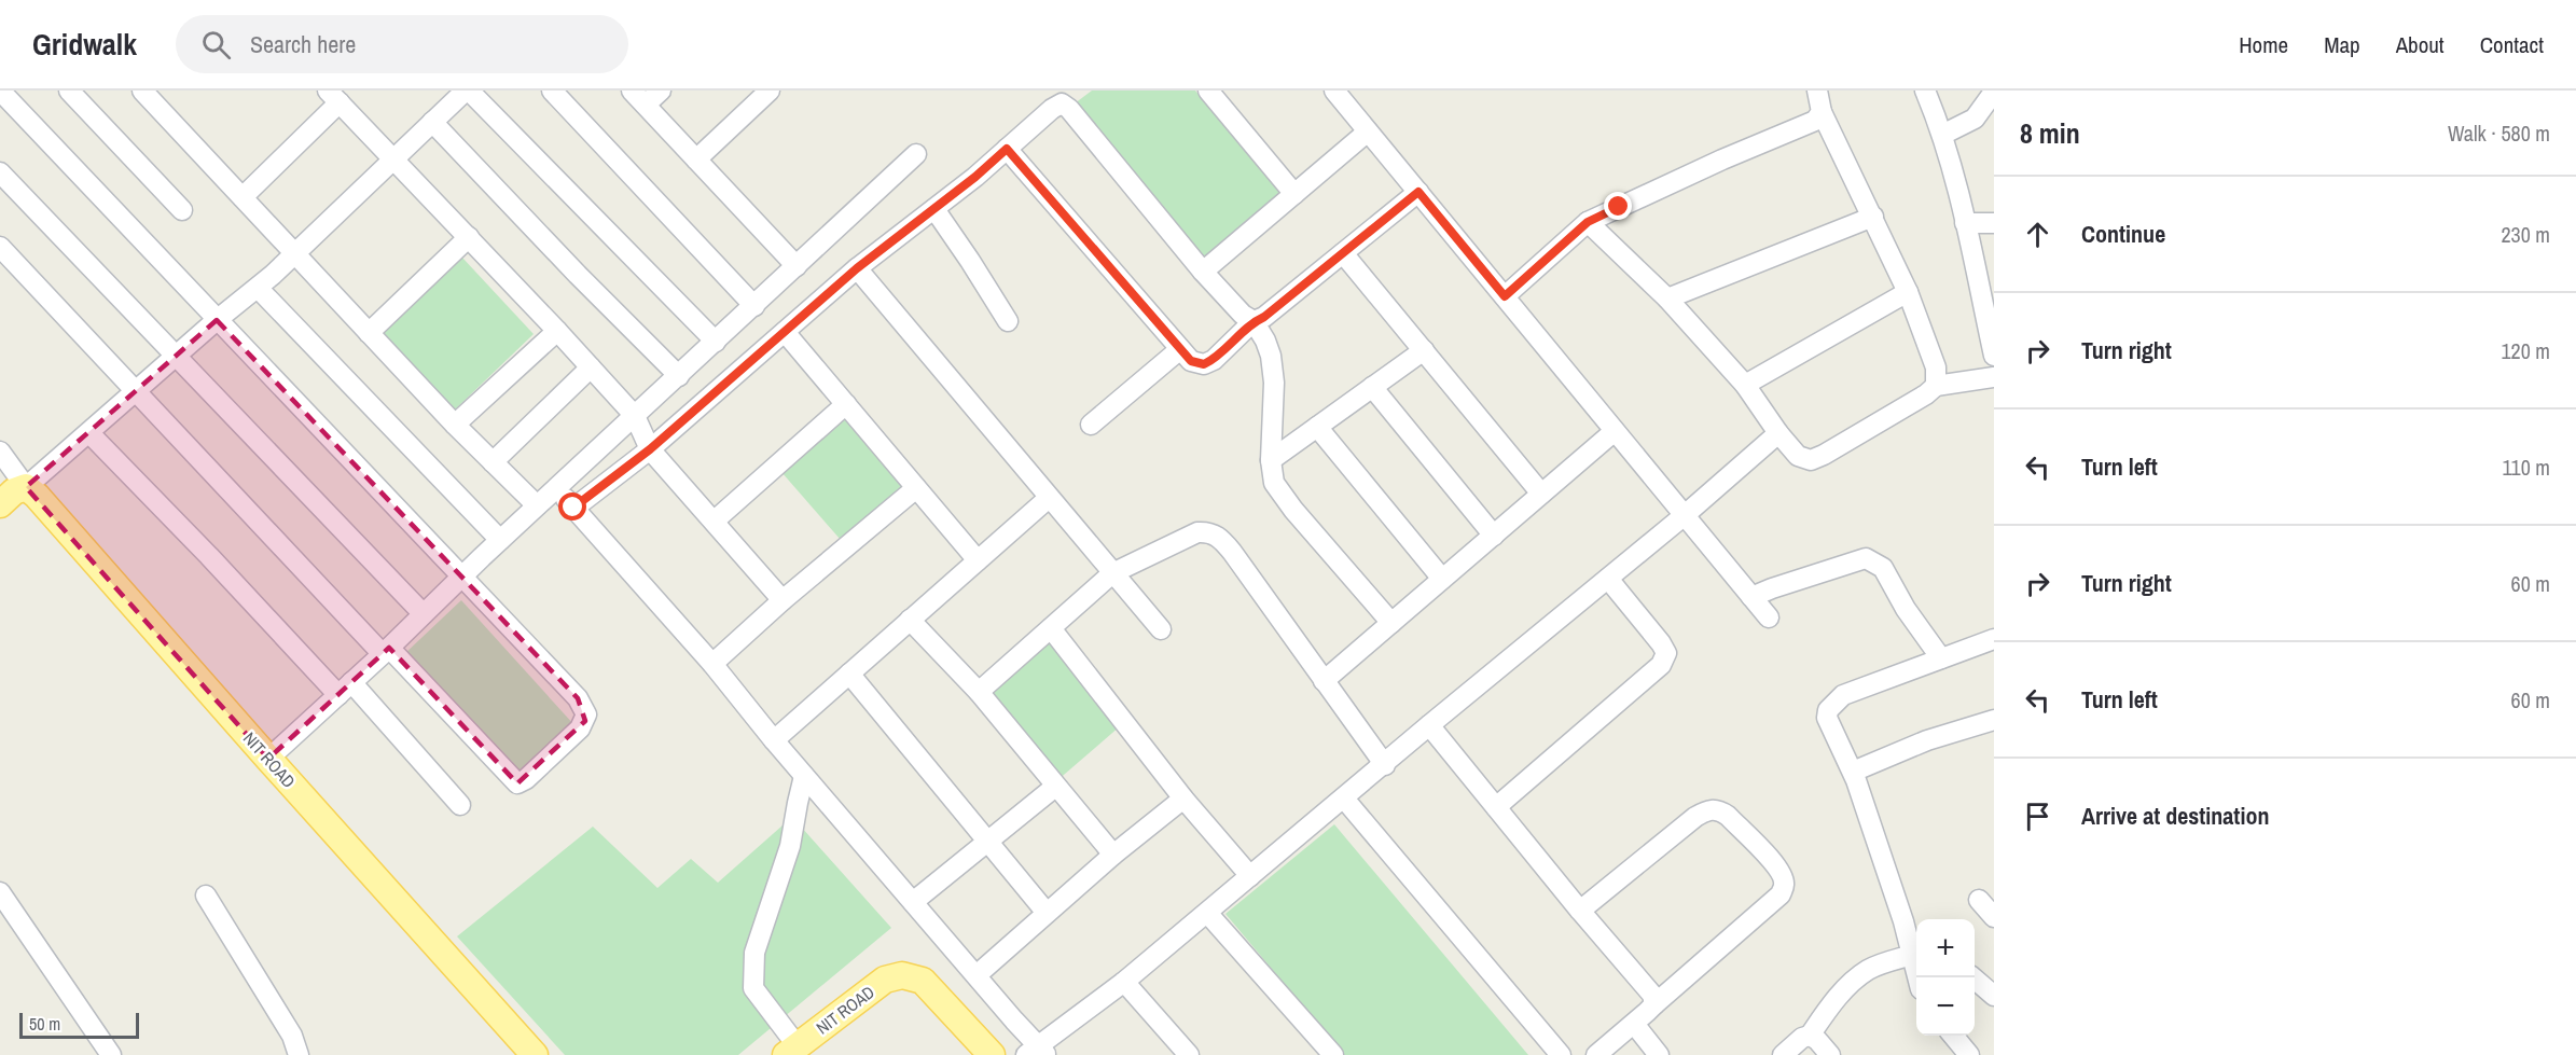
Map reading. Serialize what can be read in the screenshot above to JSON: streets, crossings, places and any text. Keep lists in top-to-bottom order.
{
  "streets": {
    "main road": ["NIT ROAD"]
  },
  "scale_bar": "50 m",
  "page": {
    "header": "Gridwalk",
    "search": "Search here",
    "nav": [
      "Home",
      "Map",
      "About",
      "Contact"
    ],
    "heading": ["8 min", "Walk · 580 m"],
    "list": [
      ["Continue", "230 m"],
      ["Turn right", "120 m"],
      ["Turn left", "110 m"],
      ["Turn right", "60 m"],
      ["Turn left", "60 m"],
      "Arrive at destination"
    ],
    "map_buttons": ["+", "−"],
    "scale": "50 m"
  }
}
